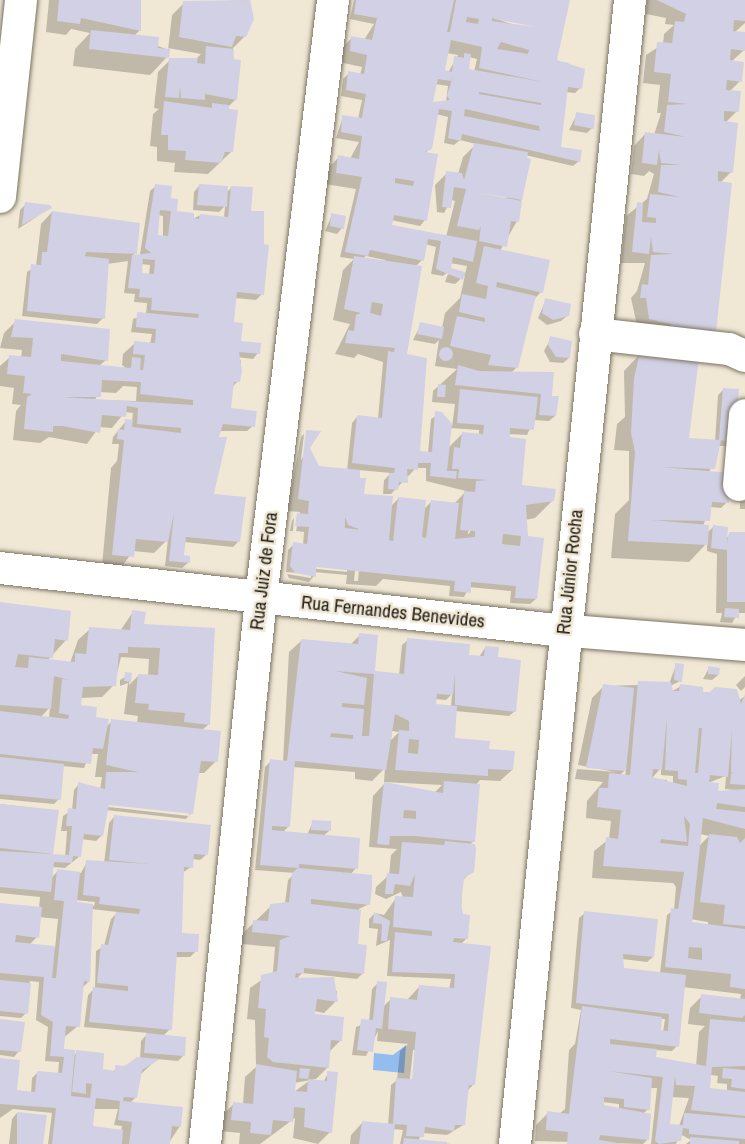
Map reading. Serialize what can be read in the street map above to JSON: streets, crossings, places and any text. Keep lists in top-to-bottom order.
{
  "streets": {
    "street": ["Rua Juiz de Fora", "Rua Júnior Rocha", "Rua Fernandes Benevides"]
  },
  "crossings": [
    ["Rua Juiz de Fora", "Rua Fernandes Benevides"],
    ["Rua Júnior Rocha", "Rua Fernandes Benevides"]
  ]
}
